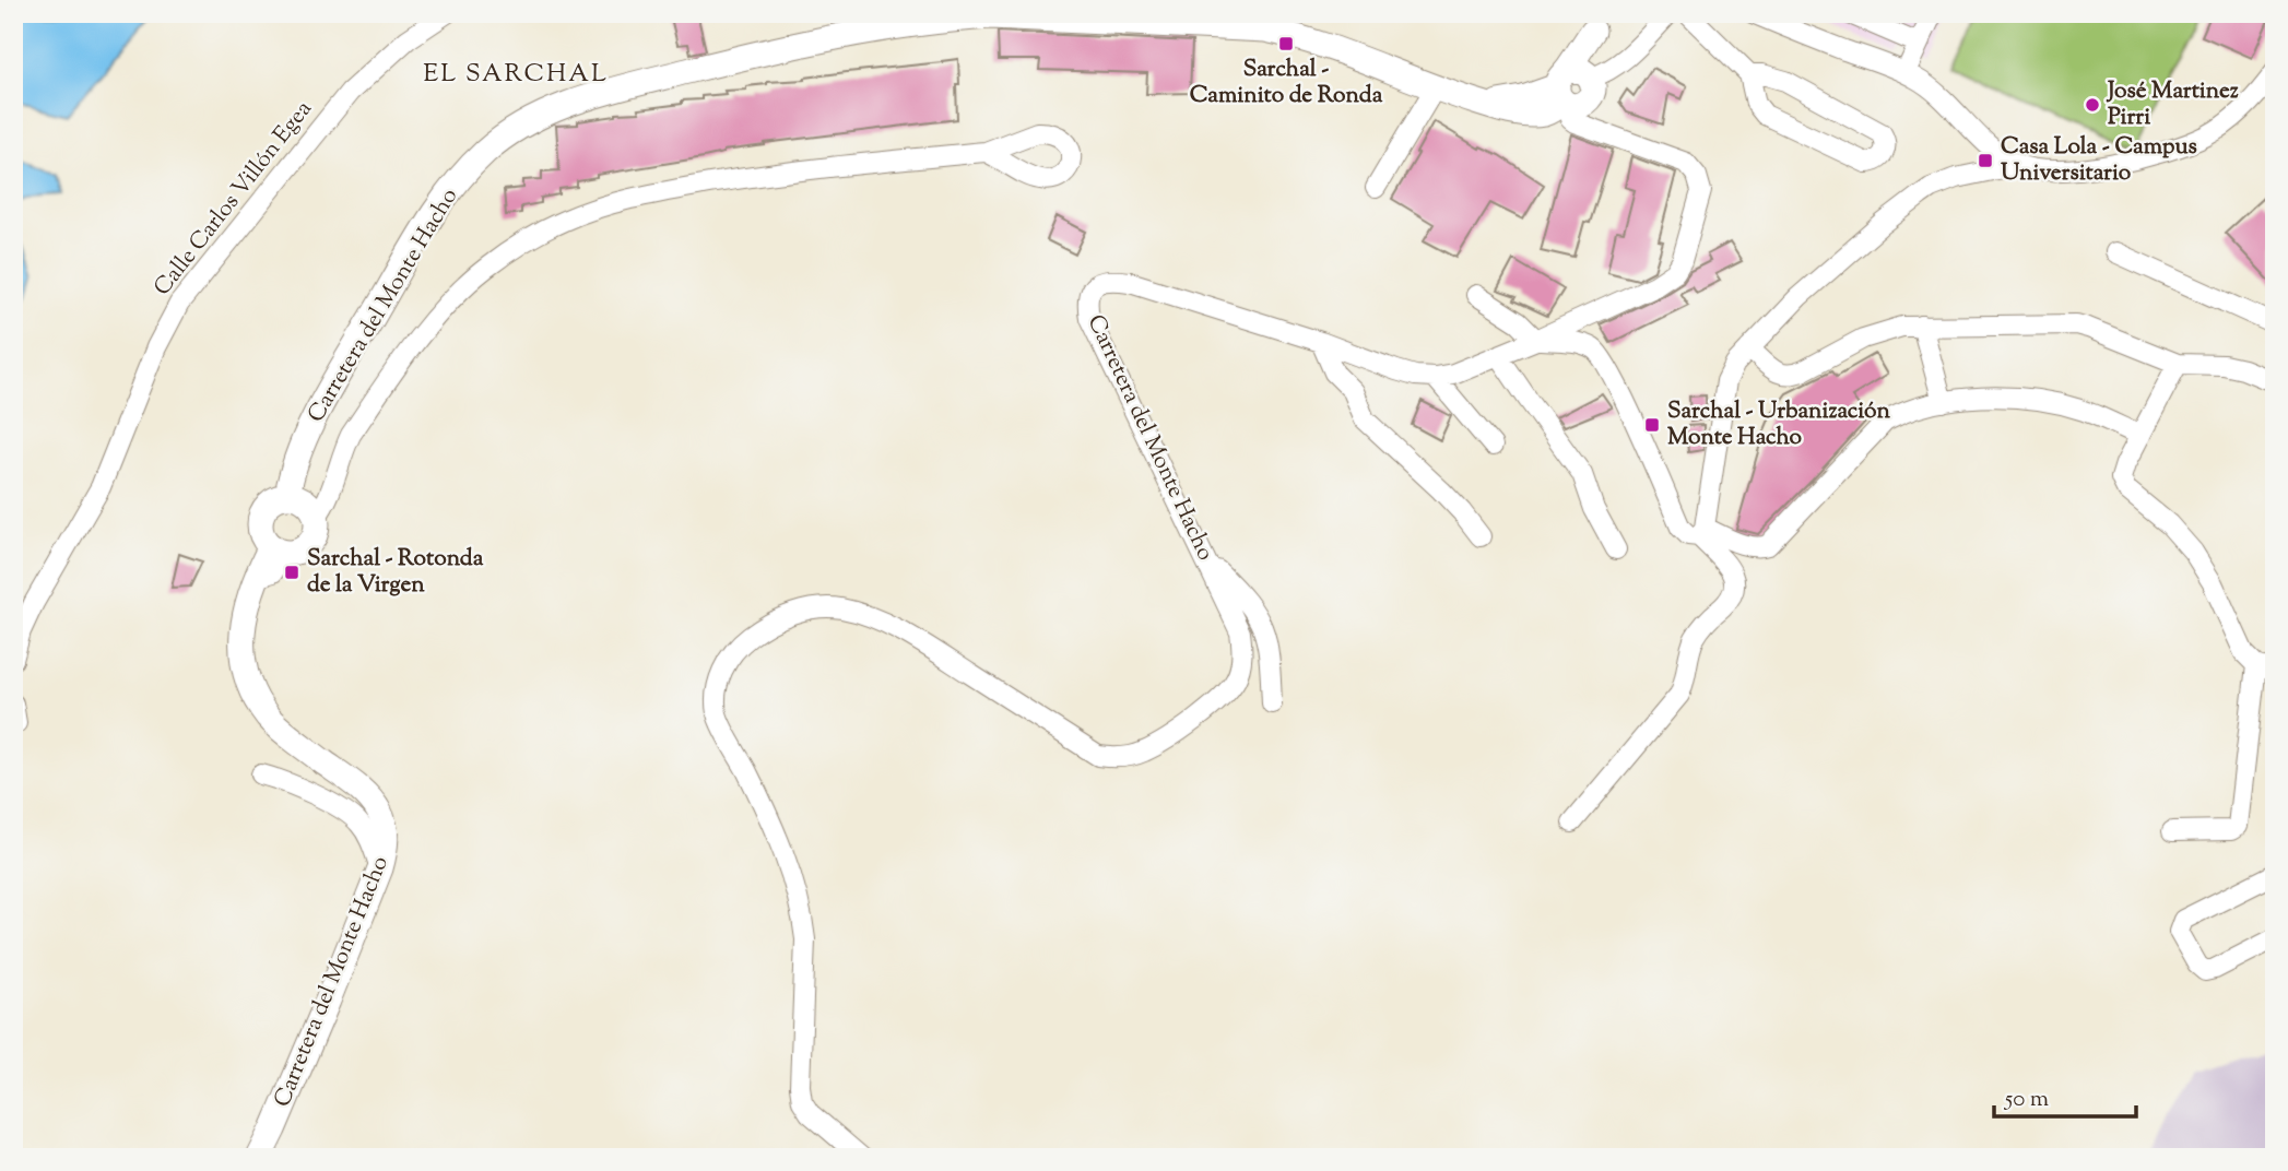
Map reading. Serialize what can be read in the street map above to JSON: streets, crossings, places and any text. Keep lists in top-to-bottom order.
{
  "streets": {
    "main road": ["Carretera del Monte Hacho"],
    "street": ["Calle Carlos Villón Egea"]
  },
  "districts": ["EL SARCHAL"],
  "places": {
    "transit": [
      "Sarchal - Caminito de Ronda",
      "Casa Lola - Campus Universitario",
      "Sarchal - Urbanización Monte Hacho",
      "Sarchal - Rotonda de la Virgen"
    ],
    "other": ["José Martinez Pirri"]
  },
  "scale_bar": "50 m"
}
